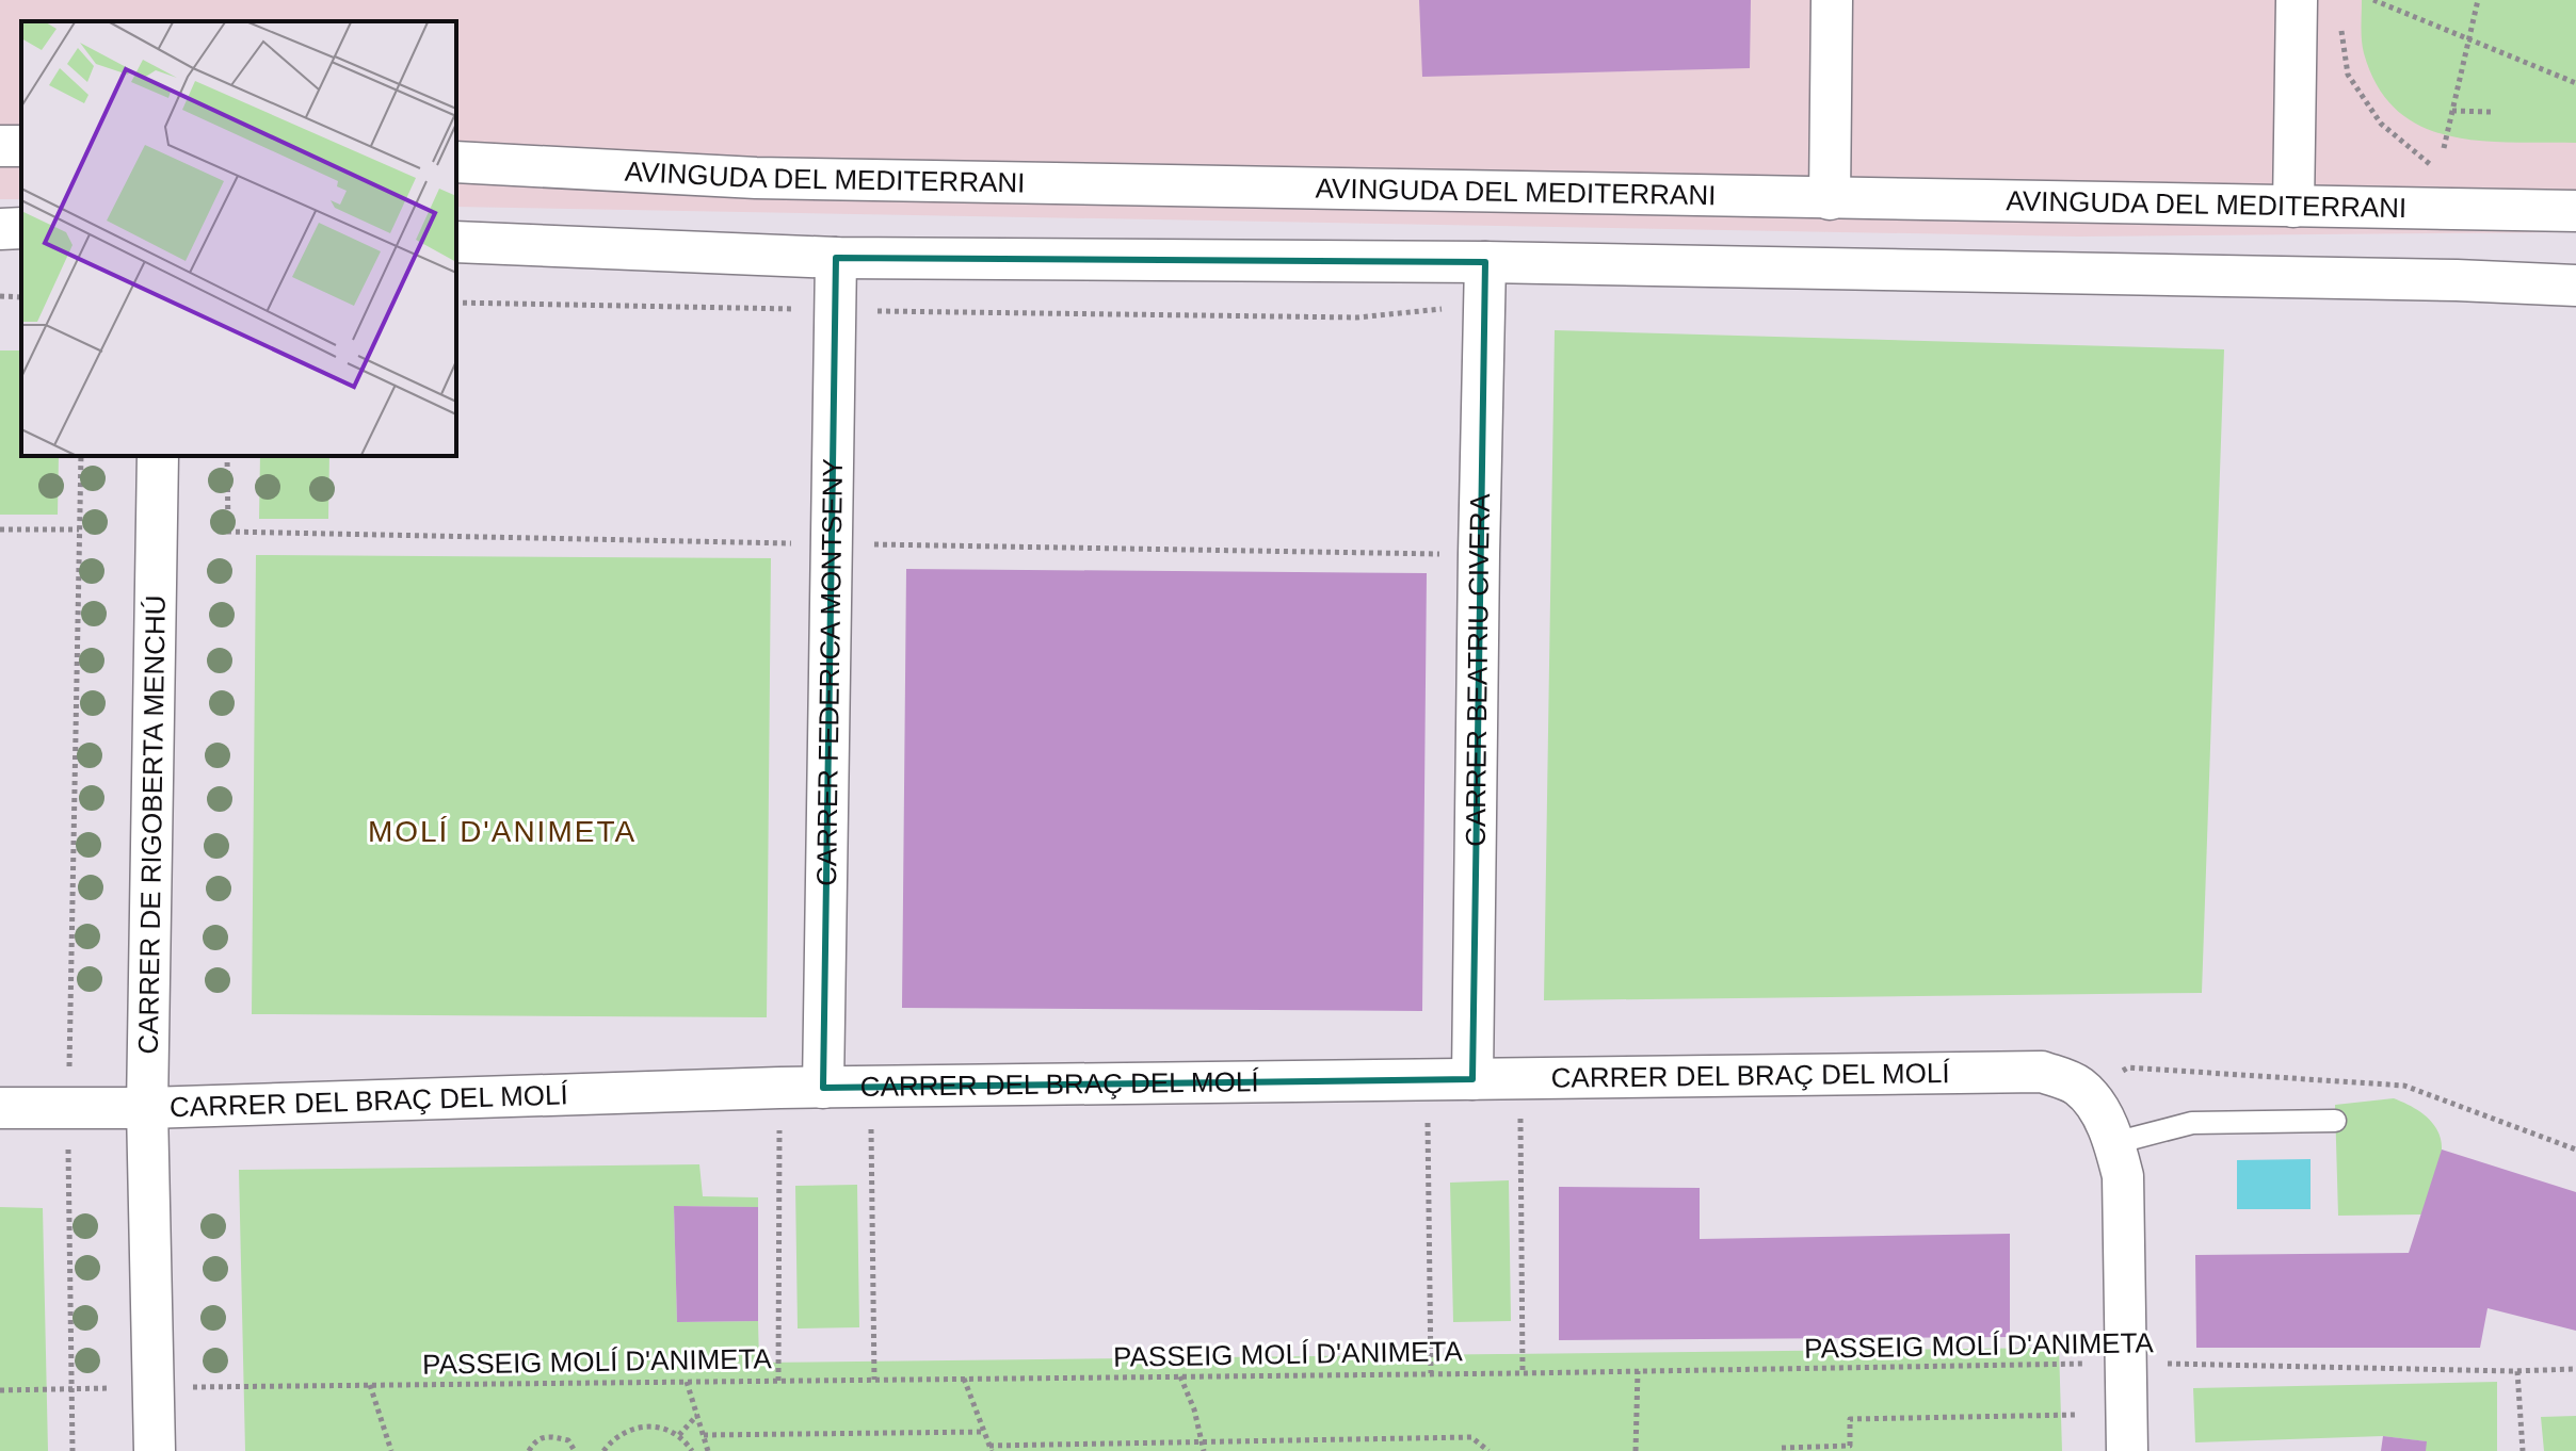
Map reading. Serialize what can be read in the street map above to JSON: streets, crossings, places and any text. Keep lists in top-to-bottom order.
{
  "streets": {
    "street": [
      "AVINGUDA DEL MEDITERRANI",
      "CARRER BEATRIU CIVERA",
      "CARRER FEDERICA MONTSENY",
      "CARRER DE RIGOBERTA MENCHÚ",
      "CARRER DEL BRAÇ DEL MOLÍ"
    ],
    "path": ["PASSEIG MOLÍ D'ANIMETA"]
  },
  "crossings": [
    ["CARRER BEATRIU CIVERA", "CARRER DEL BRAÇ DEL MOLÍ"],
    ["CARRER FEDERICA MONTSENY", "CARRER DEL BRAÇ DEL MOLÍ"],
    ["CARRER DE RIGOBERTA MENCHÚ", "CARRER DEL BRAÇ DEL MOLÍ"],
    ["CARRER DE RIGOBERTA MENCHÚ", "PASSEIG MOLÍ D'ANIMETA"]
  ],
  "districts": ["MOLÍ D'ANIMETA"]
}
